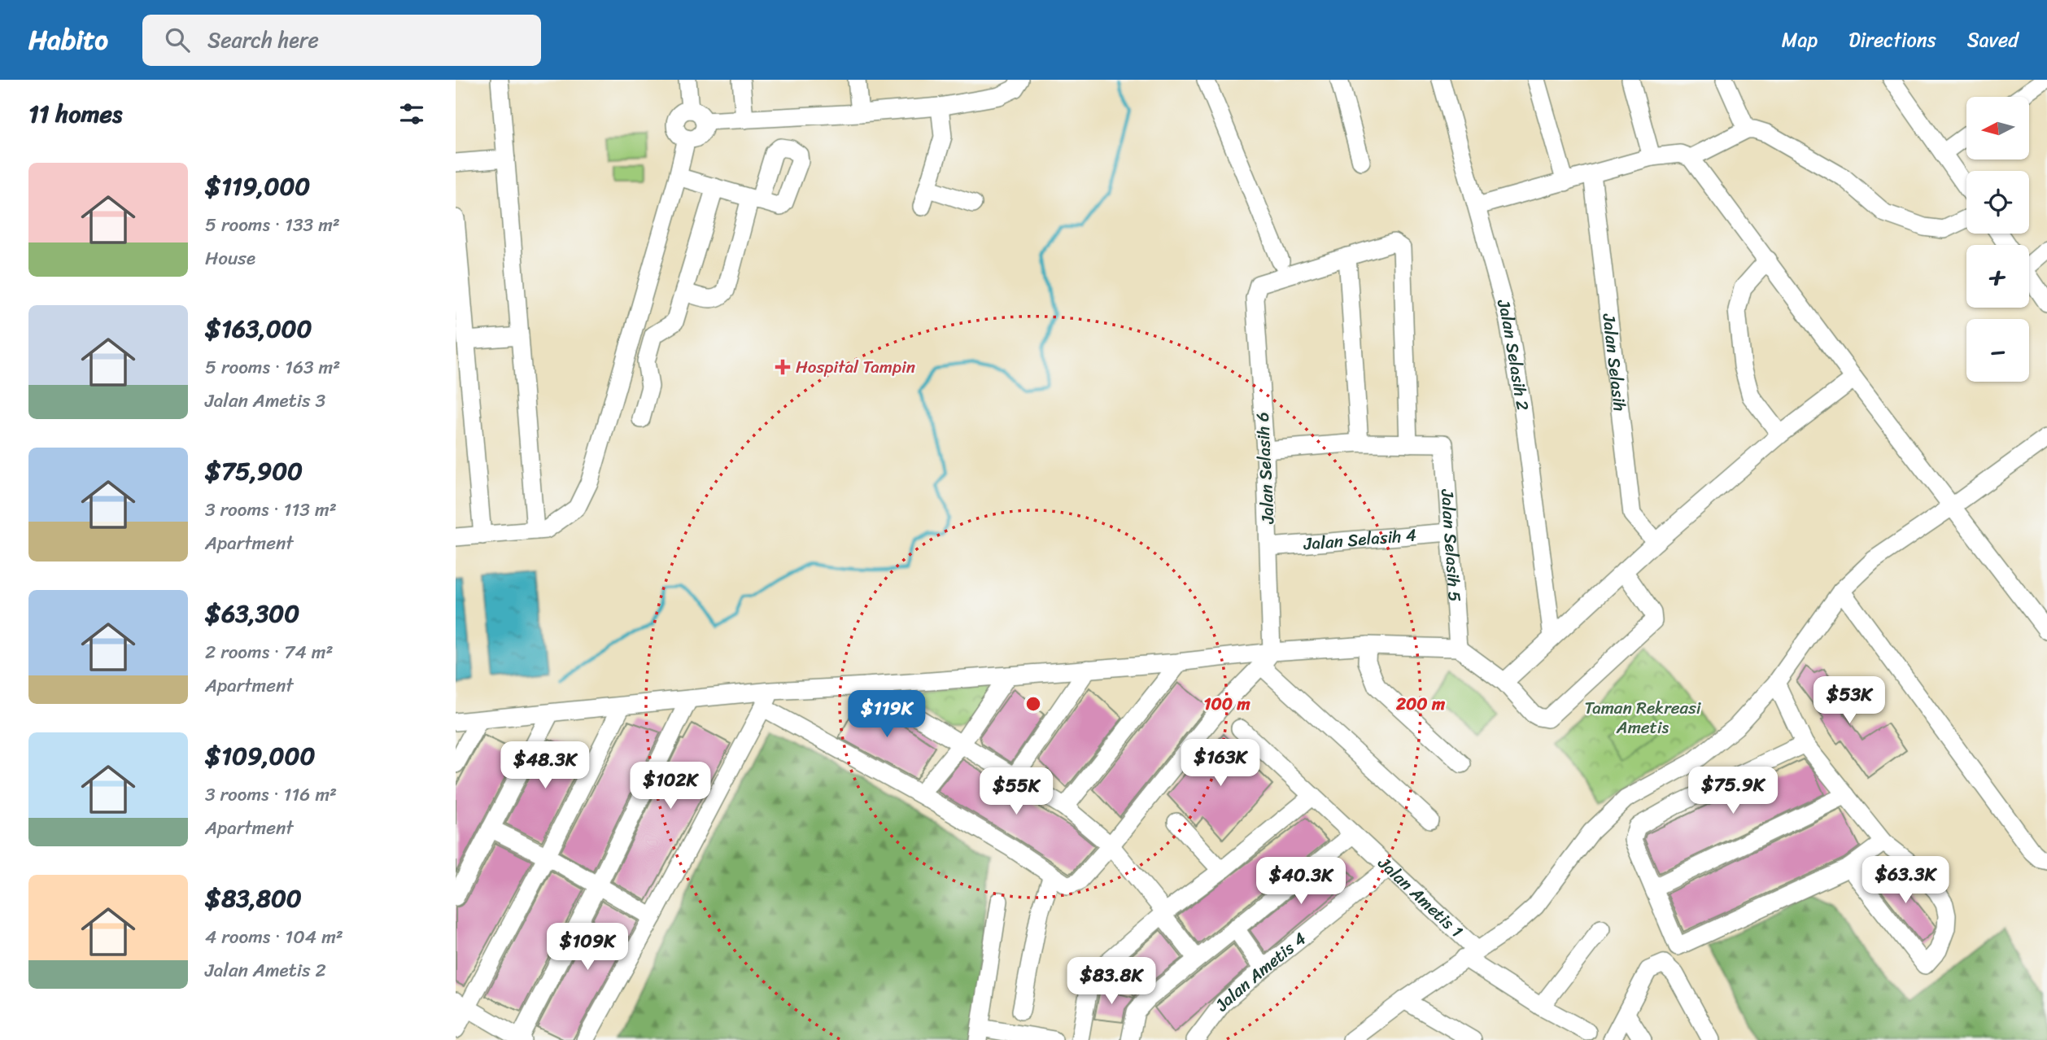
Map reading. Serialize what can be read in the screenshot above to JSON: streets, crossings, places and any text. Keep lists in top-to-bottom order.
{
  "streets": {
    "street": [
      "Jalan Selasih 2",
      "Jalan Selasih",
      "Jalan Selasih 6",
      "Jalan Selasih 4",
      "Jalan Selasih 5",
      "Jalan Ametis 1",
      "Jalan Ametis 4"
    ]
  },
  "crossings": [
    ["Jalan Selasih 6", "Jalan Selasih 4"],
    ["Jalan Selasih 4", "Jalan Selasih 5"],
    ["Jalan Ametis 1", "Jalan Ametis 4"]
  ],
  "parks": ["Taman Rekreasi Ametis"],
  "places": {
    "health": ["Hospital Tampin"]
  },
  "north": "left",
  "page": {
    "header": "Habito",
    "search": "Search here",
    "nav": ["Map", "Directions", "Saved"],
    "heading": "11 homes",
    "map_buttons": ["+", "−"],
    "list": [
      {
        "name": "$119,000",
        "note": "5 rooms · 133 m² · House"
      },
      {
        "name": "$163,000",
        "note": "5 rooms · 163 m² · Jalan Ametis 3"
      },
      {
        "name": "$75,900",
        "note": "3 rooms · 113 m² · Apartment"
      },
      {
        "name": "$63,300",
        "note": "2 rooms · 74 m² · Apartment"
      },
      {
        "name": "$109,000",
        "note": "3 rooms · 116 m² · Apartment"
      },
      {
        "name": "$83,800",
        "note": "4 rooms · 104 m² · Jalan Ametis 2"
      }
    ],
    "price": [
      "$53K",
      "$119K",
      "$163K",
      "$48.3K",
      "$102K",
      "$75.9K",
      "$55K",
      "$63.3K",
      "$40.3K",
      "$109K",
      "$83.8K"
    ]
  },
  "rings": ["100 m", "200 m"]
}
